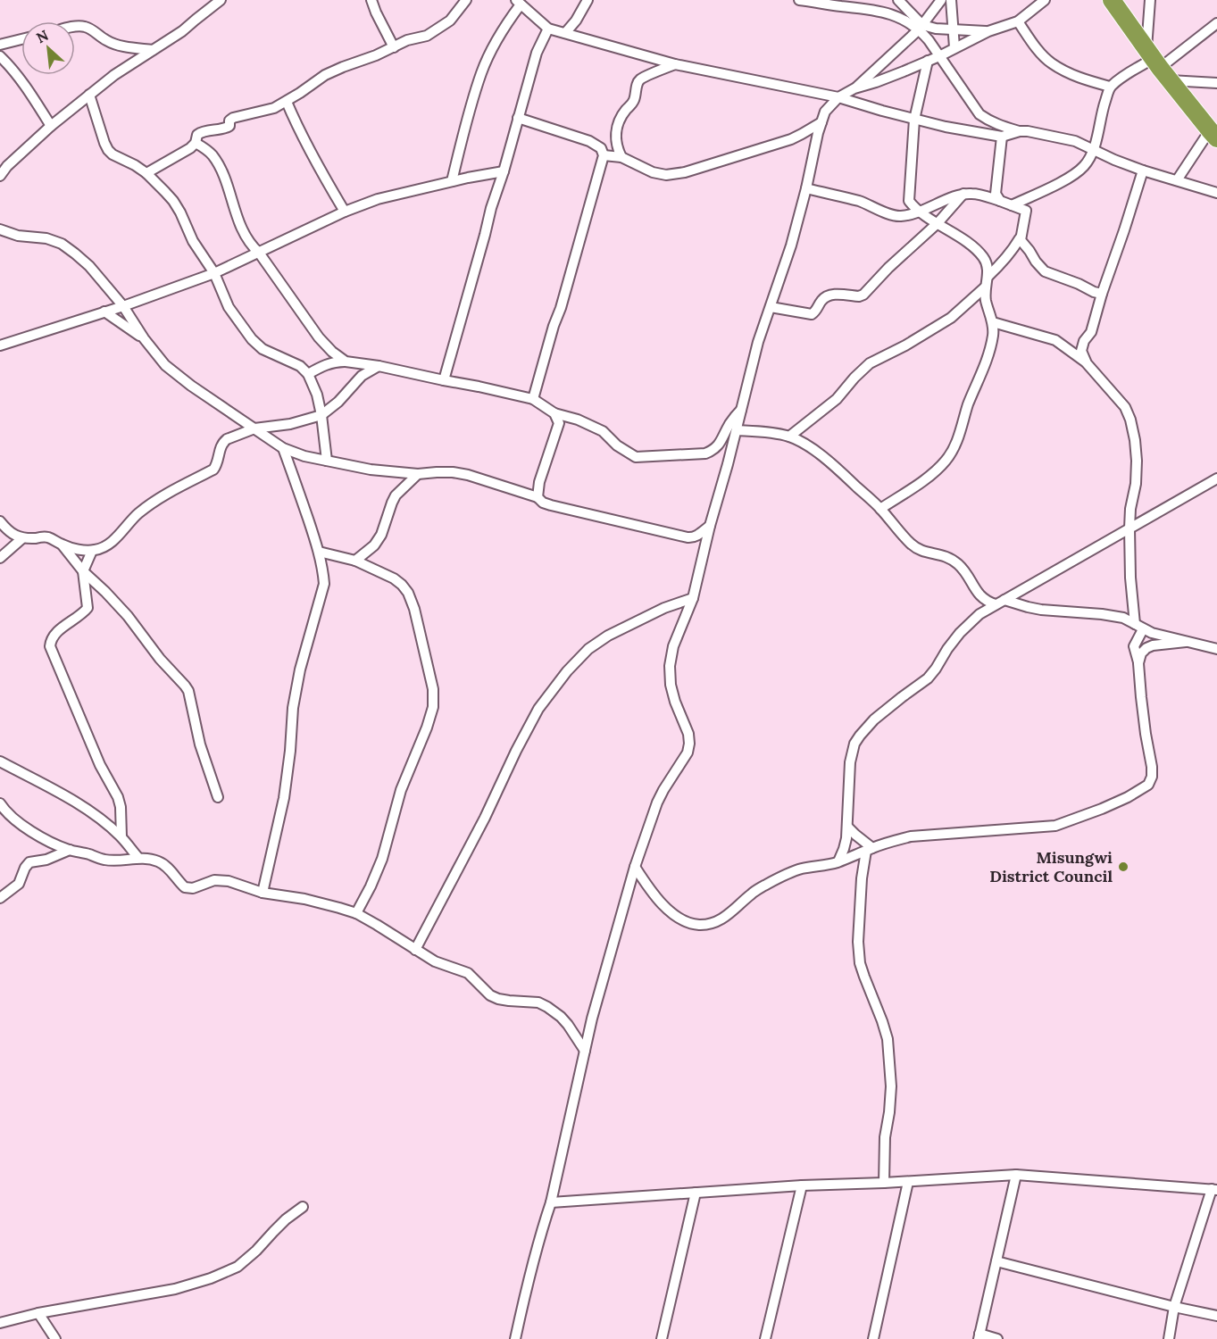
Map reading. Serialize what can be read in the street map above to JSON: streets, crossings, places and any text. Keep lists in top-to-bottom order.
{
  "places": ["Misungwi District Council"],
  "north": "top left"
}
